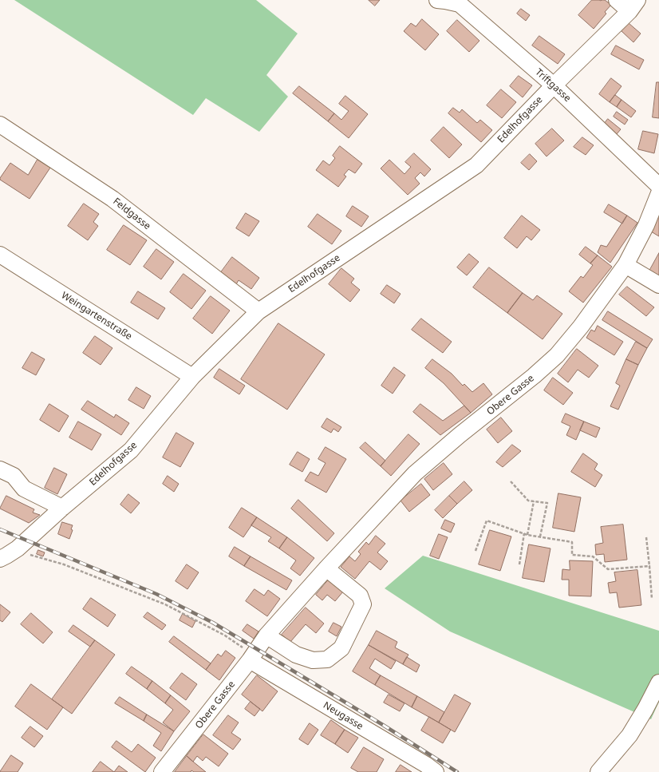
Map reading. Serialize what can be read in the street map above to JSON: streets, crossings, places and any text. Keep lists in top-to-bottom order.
{
  "streets": {
    "street": [
      "Triftgasse",
      "Edelhofgasse",
      "Feldgasse",
      "Weingartenstraße",
      "Obere Gasse",
      "Neugasse"
    ]
  },
  "crossings": [
    ["Triftgasse", "Edelhofgasse"],
    ["Edelhofgasse", "Feldgasse"],
    ["Edelhofgasse", "Weingartenstraße"],
    ["Obere Gasse", "Neugasse"]
  ]
}
